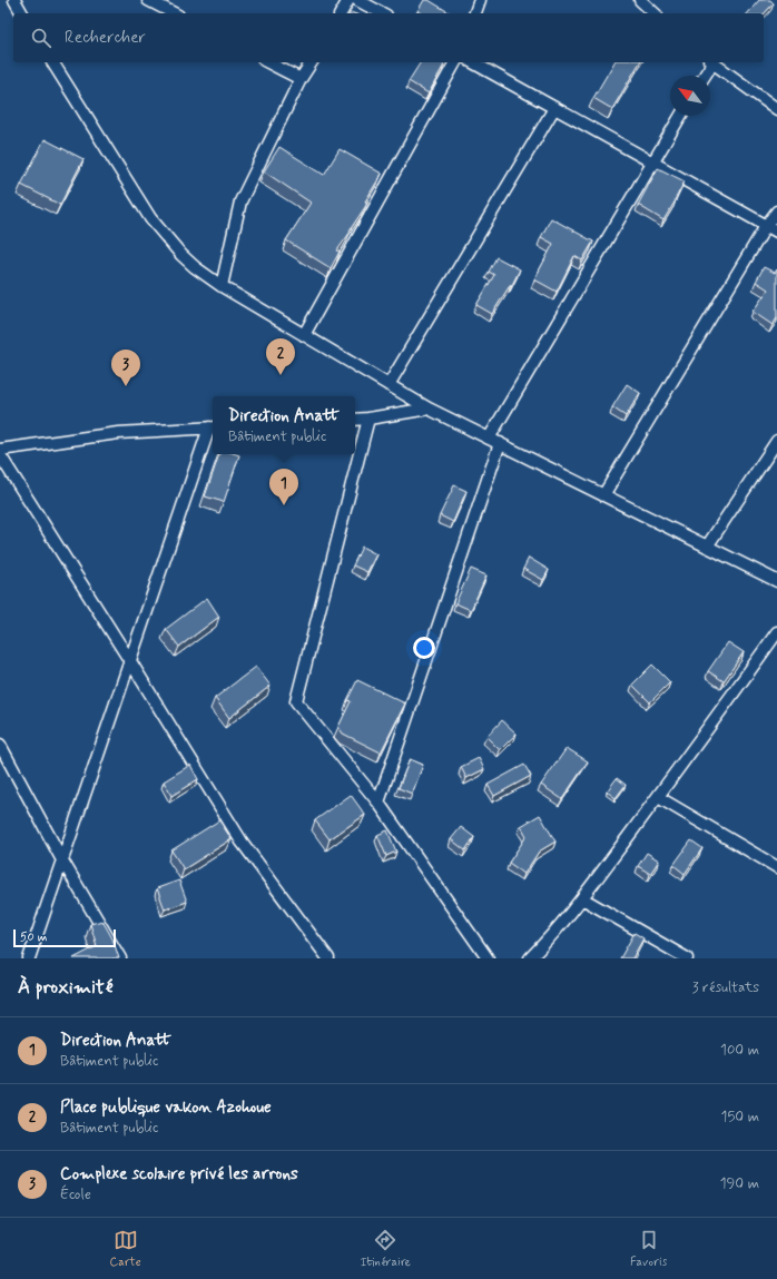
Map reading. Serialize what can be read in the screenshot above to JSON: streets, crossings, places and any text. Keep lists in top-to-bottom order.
{
  "scale_bar": "50 m",
  "north": "top left",
  "page": {
    "search": "Rechercher",
    "pins": ["2", "3", "1"],
    "popup": ["Direction Anatt", "Bâtiment public"],
    "scale": "50 m",
    "heading": ["À proximité", "3 résultats"],
    "list": [
      {
        "mark": "1",
        "name": "Direction Anatt",
        "note": "Bâtiment public",
        "value": "100 m"
      },
      {
        "mark": "2",
        "name": "Place publique vakon Azohoue",
        "note": "Bâtiment public",
        "value": "150 m"
      },
      {
        "mark": "3",
        "name": "Complexe scolaire privé les arrons",
        "note": "École",
        "value": "190 m"
      }
    ],
    "nav": ["Carte", "Itinéraire", "Favoris"]
  }
}
